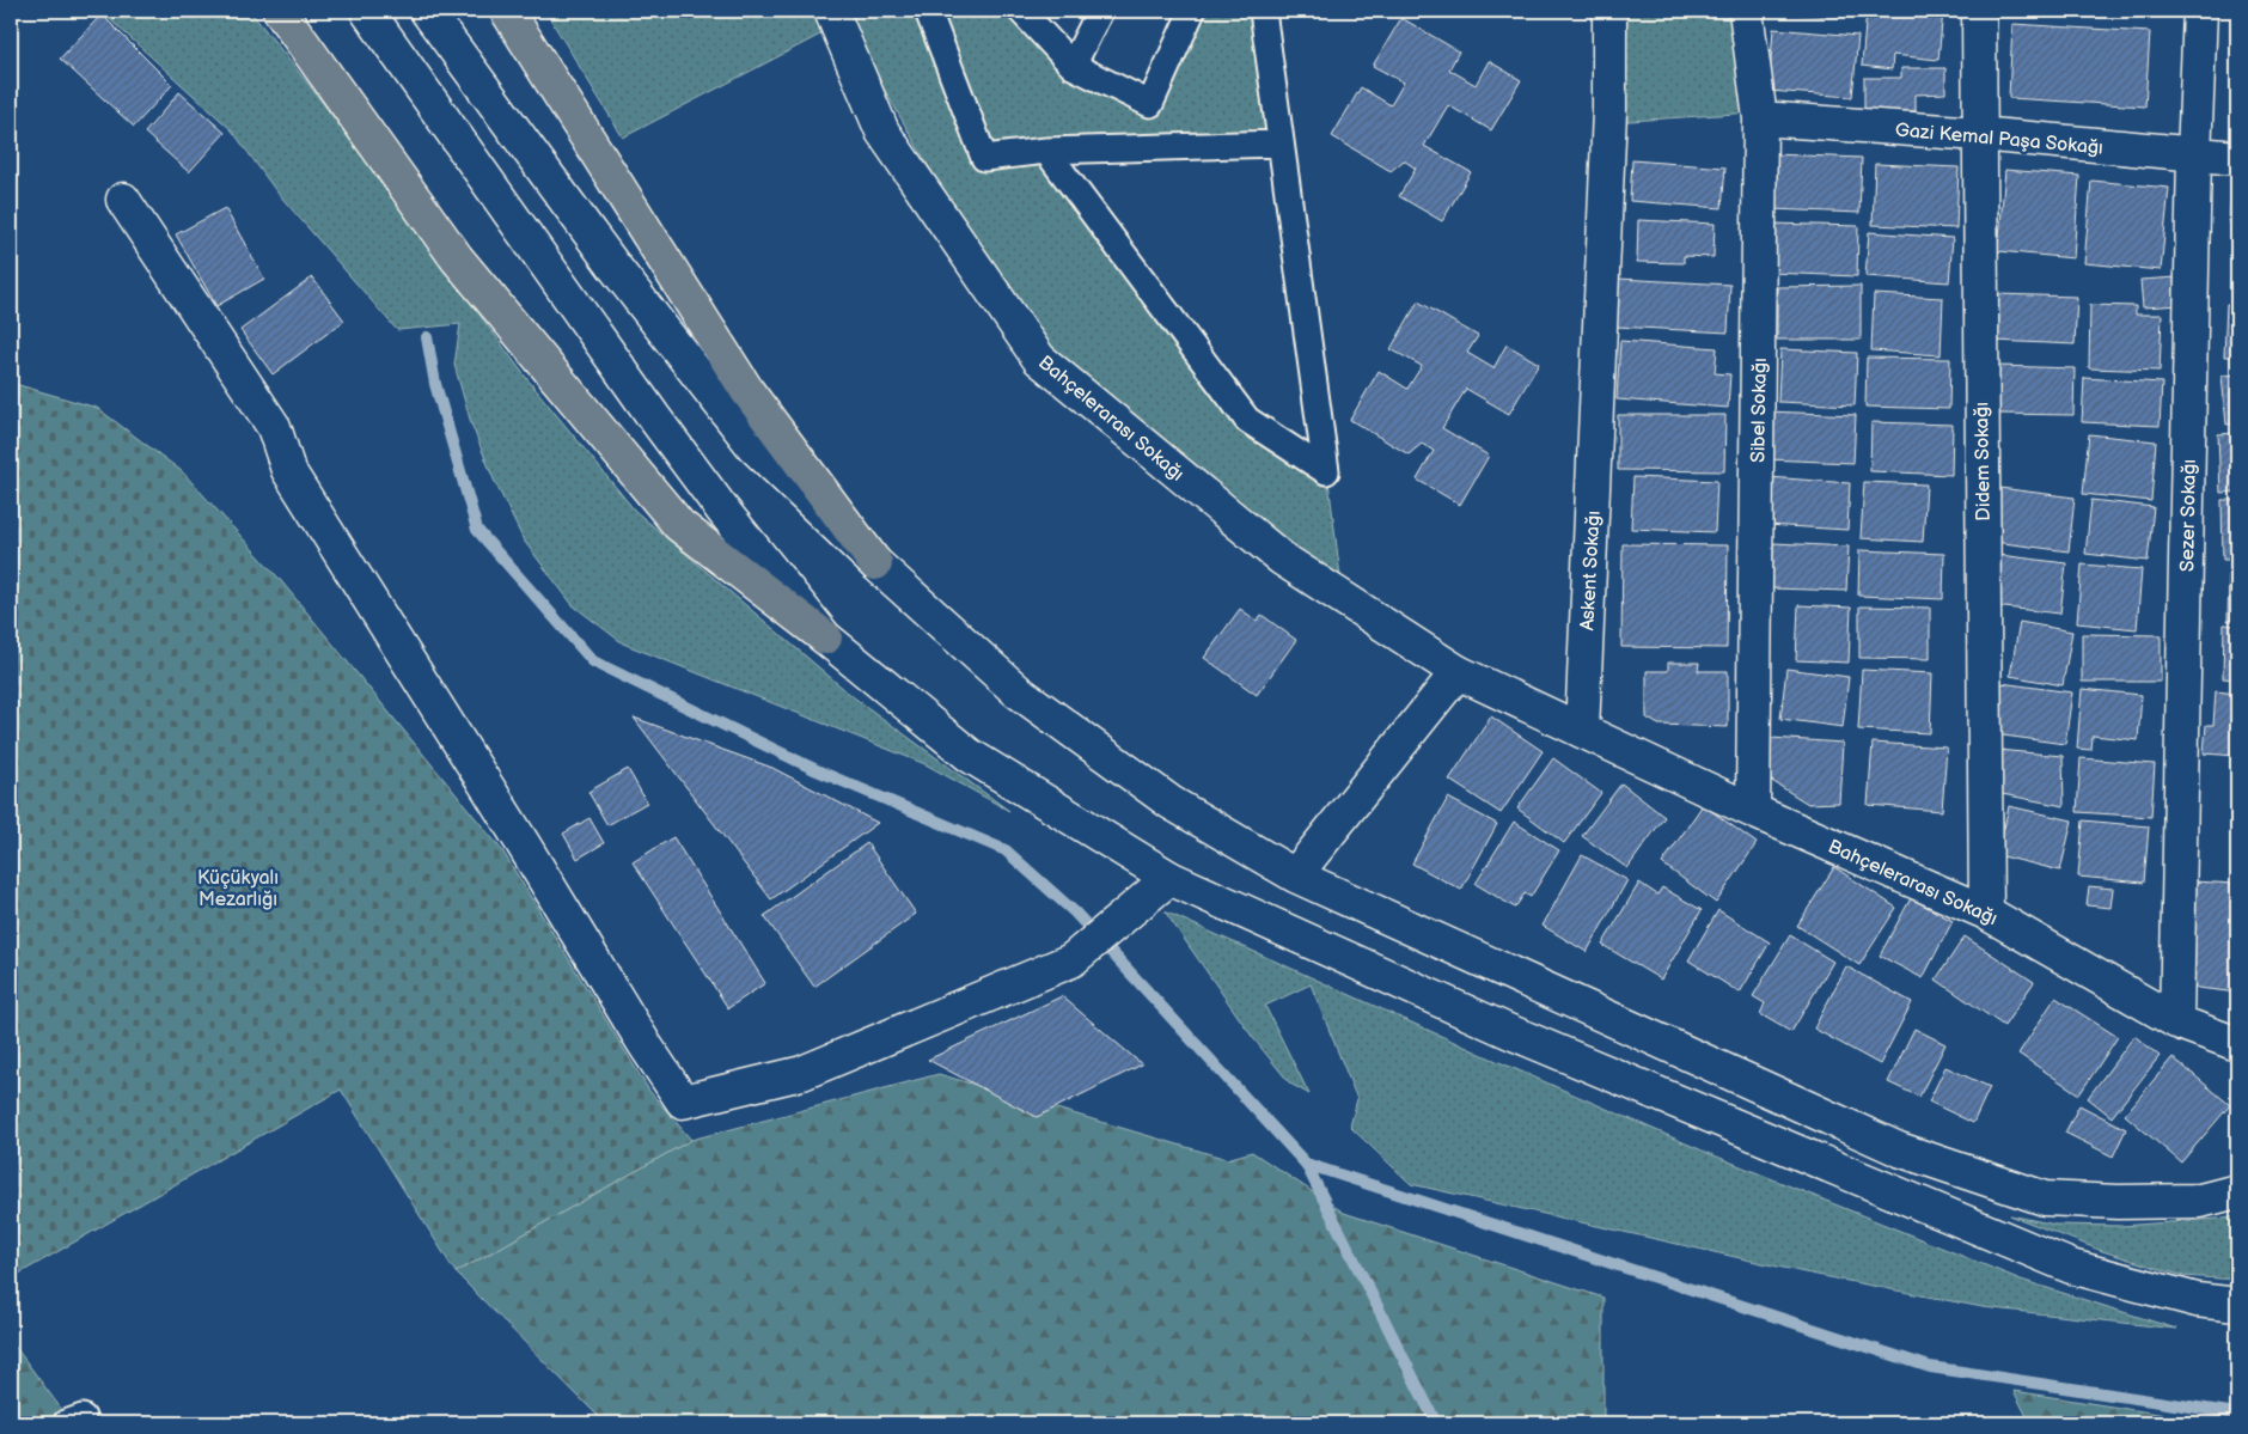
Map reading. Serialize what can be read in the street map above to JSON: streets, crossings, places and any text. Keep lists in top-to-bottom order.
{
  "streets": {
    "street": [
      "Gazi Kemal Paşa Sokağı",
      "Sibel Sokağı",
      "Bahçelerarası Sokağı",
      "Didem Sokağı",
      "Sezer Sokağı",
      "Askent Sokağı"
    ]
  },
  "crossings": [
    ["Gazi Kemal Paşa Sokağı", "Sibel Sokağı"],
    ["Gazi Kemal Paşa Sokağı", "Didem Sokağı"],
    ["Gazi Kemal Paşa Sokağı", "Sezer Sokağı"],
    ["Sibel Sokağı", "Bahçelerarası Sokağı"],
    ["Bahçelerarası Sokağı", "Didem Sokağı"],
    ["Bahçelerarası Sokağı", "Sezer Sokağı"],
    ["Bahçelerarası Sokağı", "Askent Sokağı"]
  ],
  "parks": ["Küçükyalı Mezarlığı"]
}
